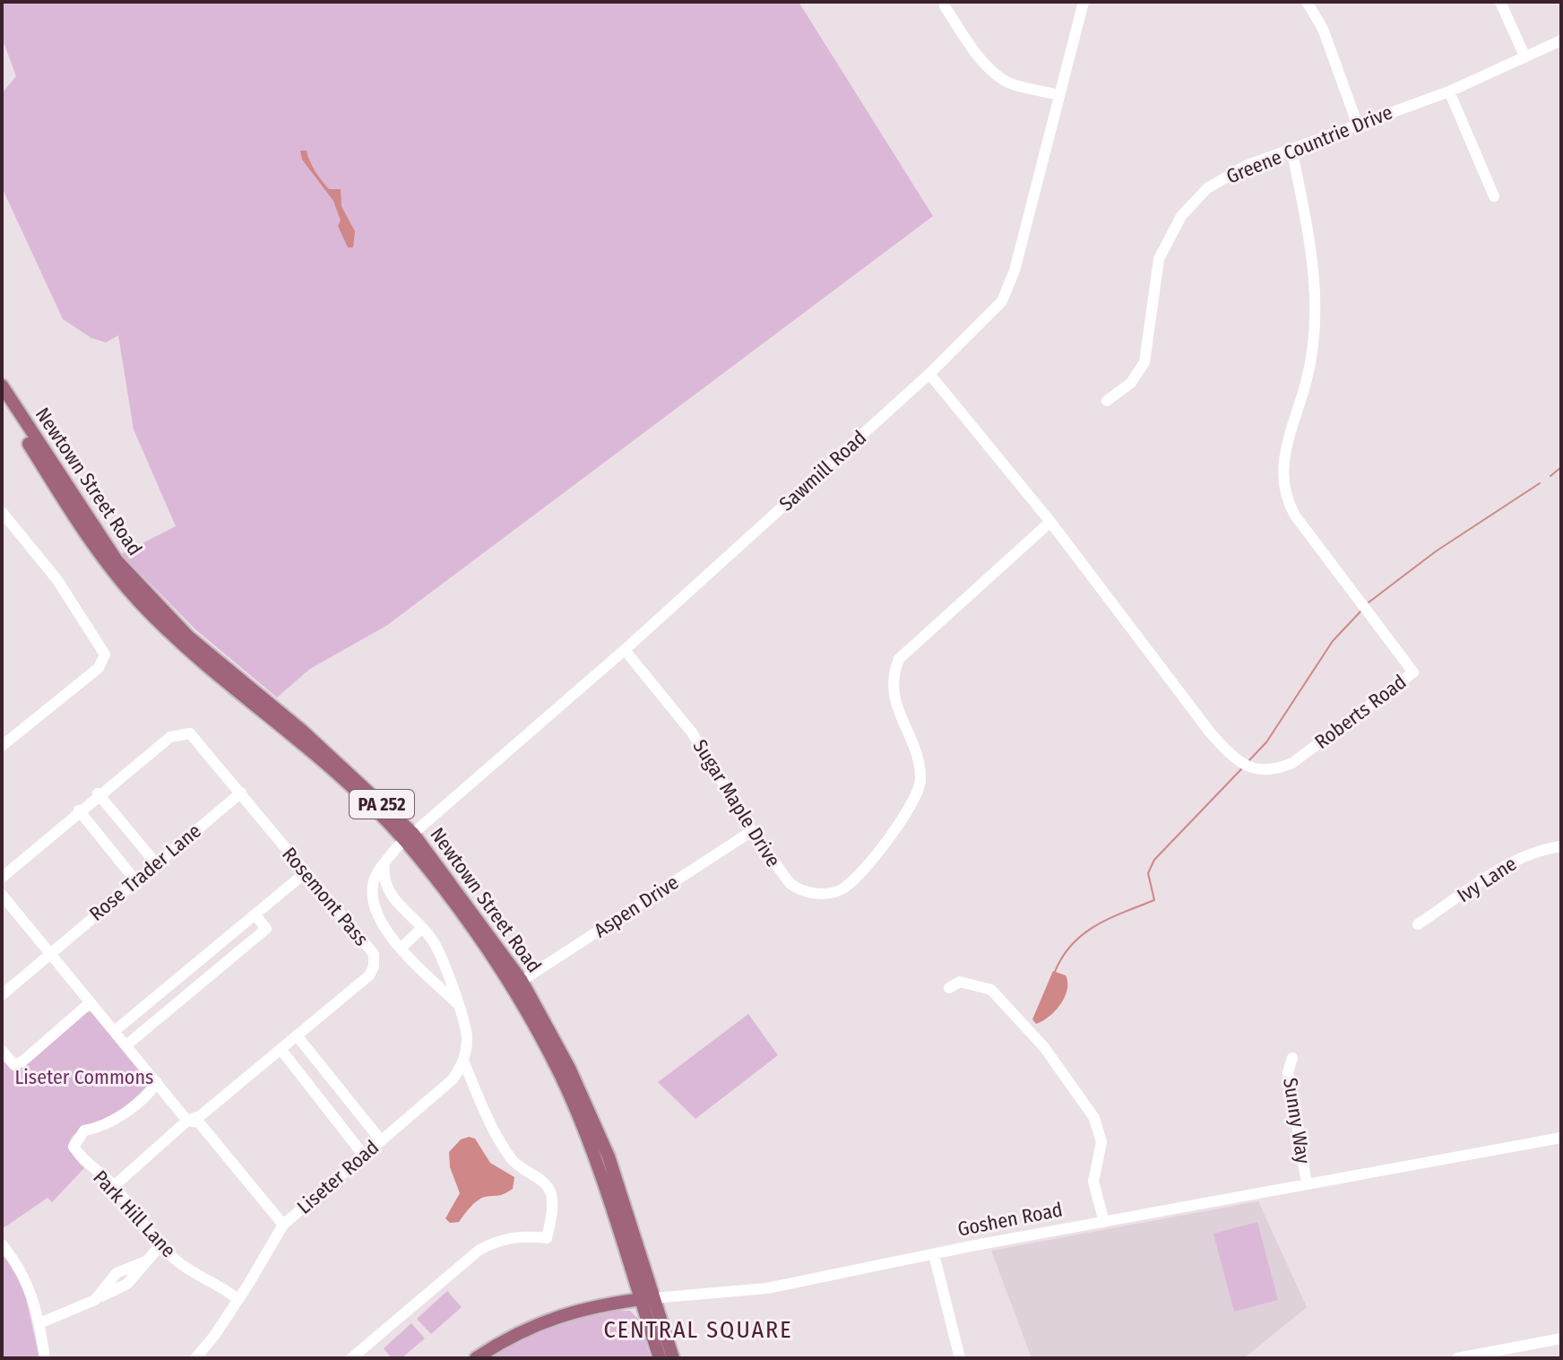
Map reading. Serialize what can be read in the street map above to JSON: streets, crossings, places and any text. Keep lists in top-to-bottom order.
{
  "streets": {
    "main road": ["Newtown Street Road", "PA 252", "Goshen Road"],
    "street": [
      "Greene Countrie Drive",
      "Sawmill Road",
      "Roberts Road",
      "Sugar Maple Drive",
      "Rose Trader Lane",
      "Ivy Lane",
      "Rosemont Pass",
      "Aspen Drive",
      "Sunny Way",
      "Liseter Road",
      "Park Hill Lane"
    ]
  },
  "crossings": [
    ["Greene Countrie Drive", "Roberts Road"],
    ["Sawmill Road", "Newtown Street Road"],
    ["Sawmill Road", "Roberts Road"],
    ["Sawmill Road", "Sugar Maple Drive"],
    ["Newtown Street Road", "Aspen Drive"],
    ["Newtown Street Road", "Goshen Road"],
    ["Roberts Road", "Sugar Maple Drive"],
    ["Sugar Maple Drive", "Aspen Drive"],
    ["Rose Trader Lane", "Rosemont Pass"],
    ["Rosemont Pass", "Park Hill Lane"],
    ["Sunny Way", "Goshen Road"],
    ["Liseter Road", "Park Hill Lane"]
  ],
  "districts": ["CENTRAL SQUARE"],
  "parks": ["Liseter Commons"]
}
